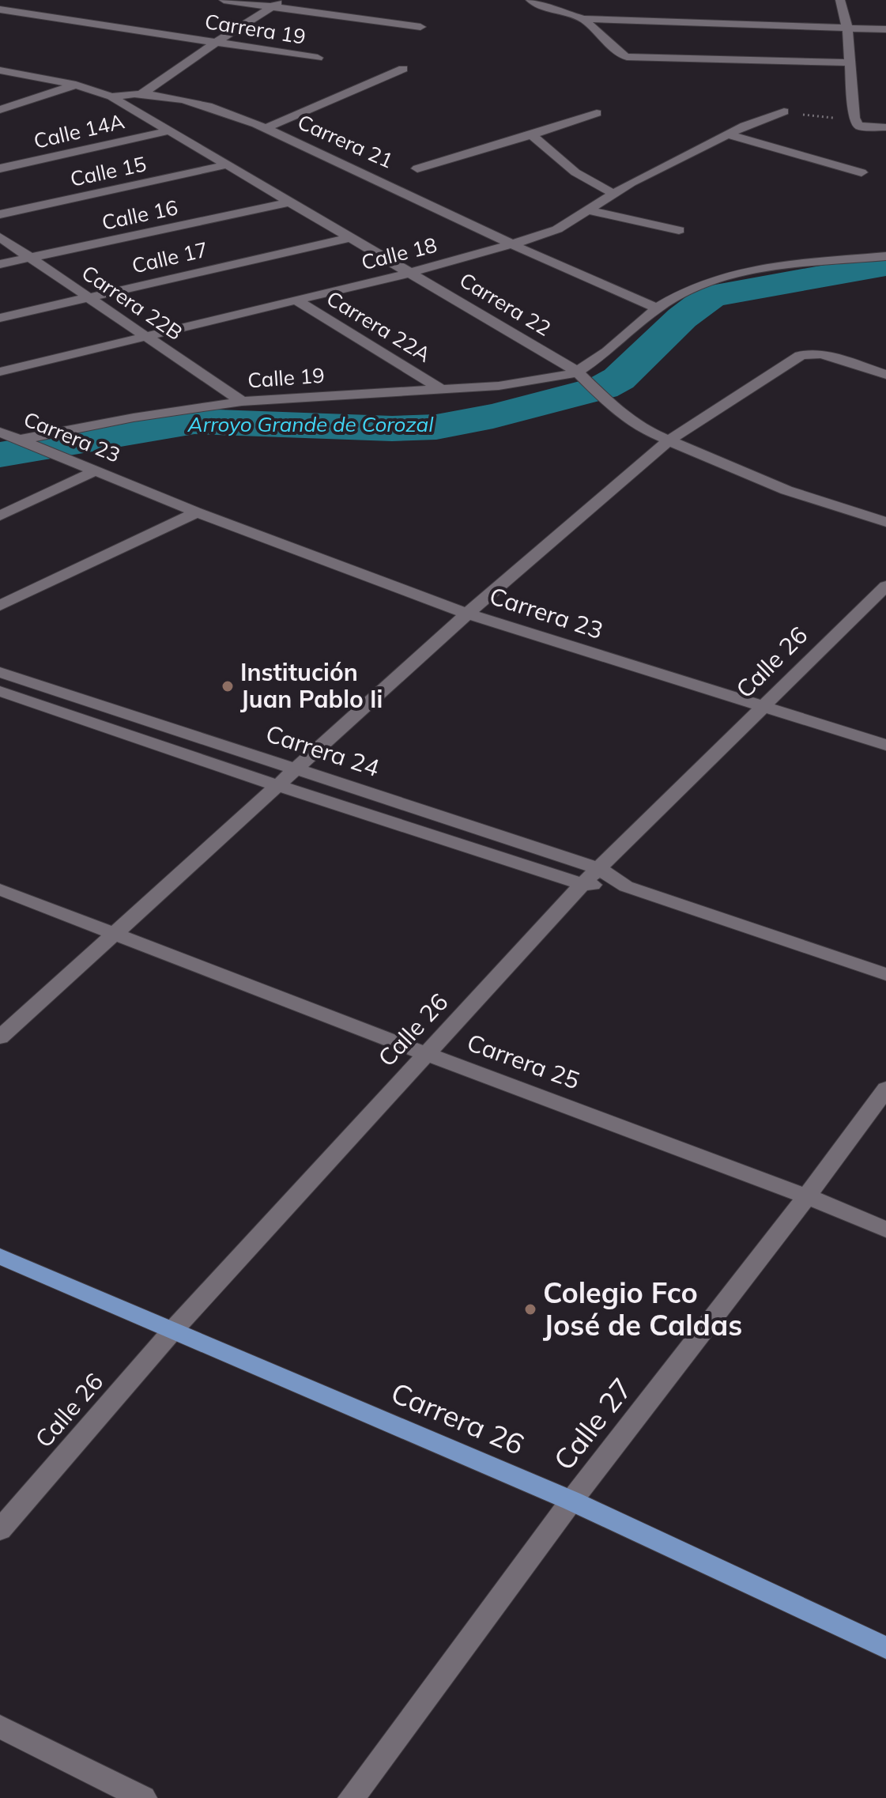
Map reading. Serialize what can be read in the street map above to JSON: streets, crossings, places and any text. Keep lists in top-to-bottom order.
{
  "streets": {
    "main road": ["Carrera 26"],
    "street": [
      "Carrera 19",
      "Calle 14A",
      "Carrera 21",
      "Calle 15",
      "Calle 16",
      "Calle 18",
      "Calle 17",
      "Carrera 22B",
      "Carrera 22",
      "Carrera 22A",
      "Calle 19",
      "Carrera 23",
      "Calle 26",
      "Carrera 24",
      "Carrera 25",
      "Calle 27"
    ]
  },
  "crossings": [
    ["Calle 14A", "Carrera 22"],
    ["Carrera 21", "Calle 18"],
    ["Carrera 21", "Carrera 22"],
    ["Carrera 21", "Calle 19"],
    ["Calle 15", "Carrera 22"],
    ["Calle 16", "Carrera 22B"],
    ["Calle 16", "Carrera 22"],
    ["Calle 18", "Carrera 22B"],
    ["Calle 18", "Carrera 22"],
    ["Calle 18", "Carrera 22A"],
    ["Calle 17", "Carrera 22B"],
    ["Calle 17", "Carrera 22"],
    ["Carrera 22B", "Calle 19"],
    ["Carrera 22", "Calle 19"],
    ["Carrera 22A", "Calle 19"],
    ["Calle 19", "Carrera 23"],
    ["Carrera 23", "Calle 26"],
    ["Calle 26", "Carrera 24"],
    ["Calle 26", "Carrera 25"],
    ["Calle 26", "Carrera 26"],
    ["Carrera 25", "Calle 27"],
    ["Carrera 26", "Calle 27"]
  ],
  "water": ["Arroyo Grande de Corozal"],
  "places": ["Institución Juan Pablo Ii", "Colegio Fco José de Caldas"]
}
